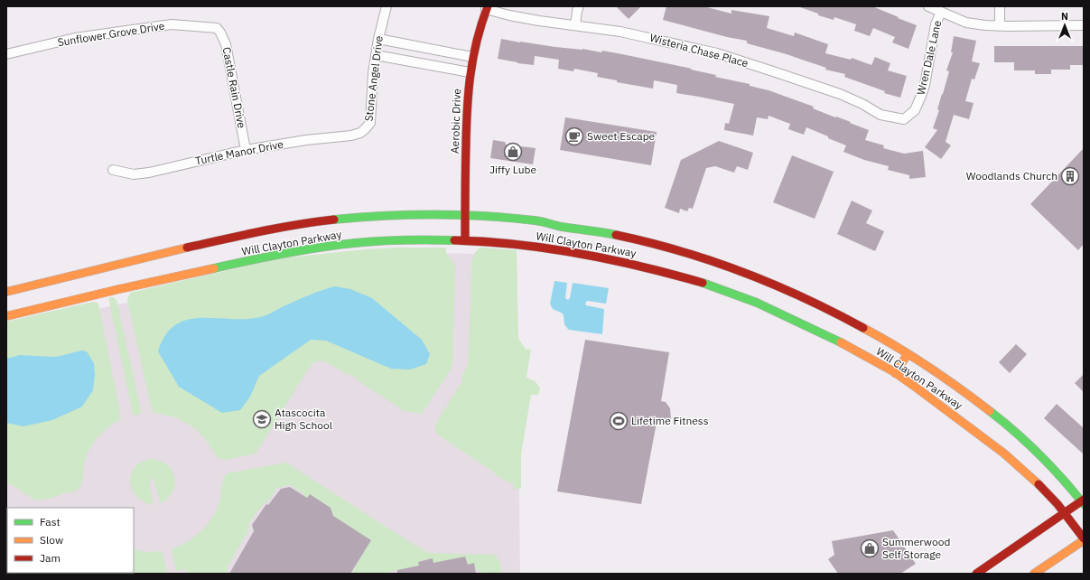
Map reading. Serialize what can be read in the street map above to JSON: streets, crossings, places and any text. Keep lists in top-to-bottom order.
{
  "streets": {
    "main road": ["Aerobic Drive", "Will Clayton Parkway"],
    "street": [
      "Sunflower Grove Drive",
      "Wisteria Chase Place",
      "Wren Dale Lane",
      "Stone Angel Drive",
      "Castle Rain Drive",
      "Turtle Manor Drive"
    ]
  },
  "crossings": [
    ["Sunflower Grove Drive", "Castle Rain Drive"],
    ["Wisteria Chase Place", "Wren Dale Lane"],
    ["Wisteria Chase Place", "Aerobic Drive"],
    ["Stone Angel Drive", "Turtle Manor Drive"],
    ["Castle Rain Drive", "Turtle Manor Drive"],
    ["Aerobic Drive", "Will Clayton Parkway"]
  ],
  "places": {
    "cafe": ["Sweet Escape"],
    "shop": ["Jiffy Lube", "Summerwood Self Storage"],
    "building": ["Woodlands Church"],
    "school or university": ["Atascocita High School"],
    "sports": ["Lifetime Fitness"]
  },
  "legend": ["Fast", "Slow", "Jam"],
  "north": "top"
}
